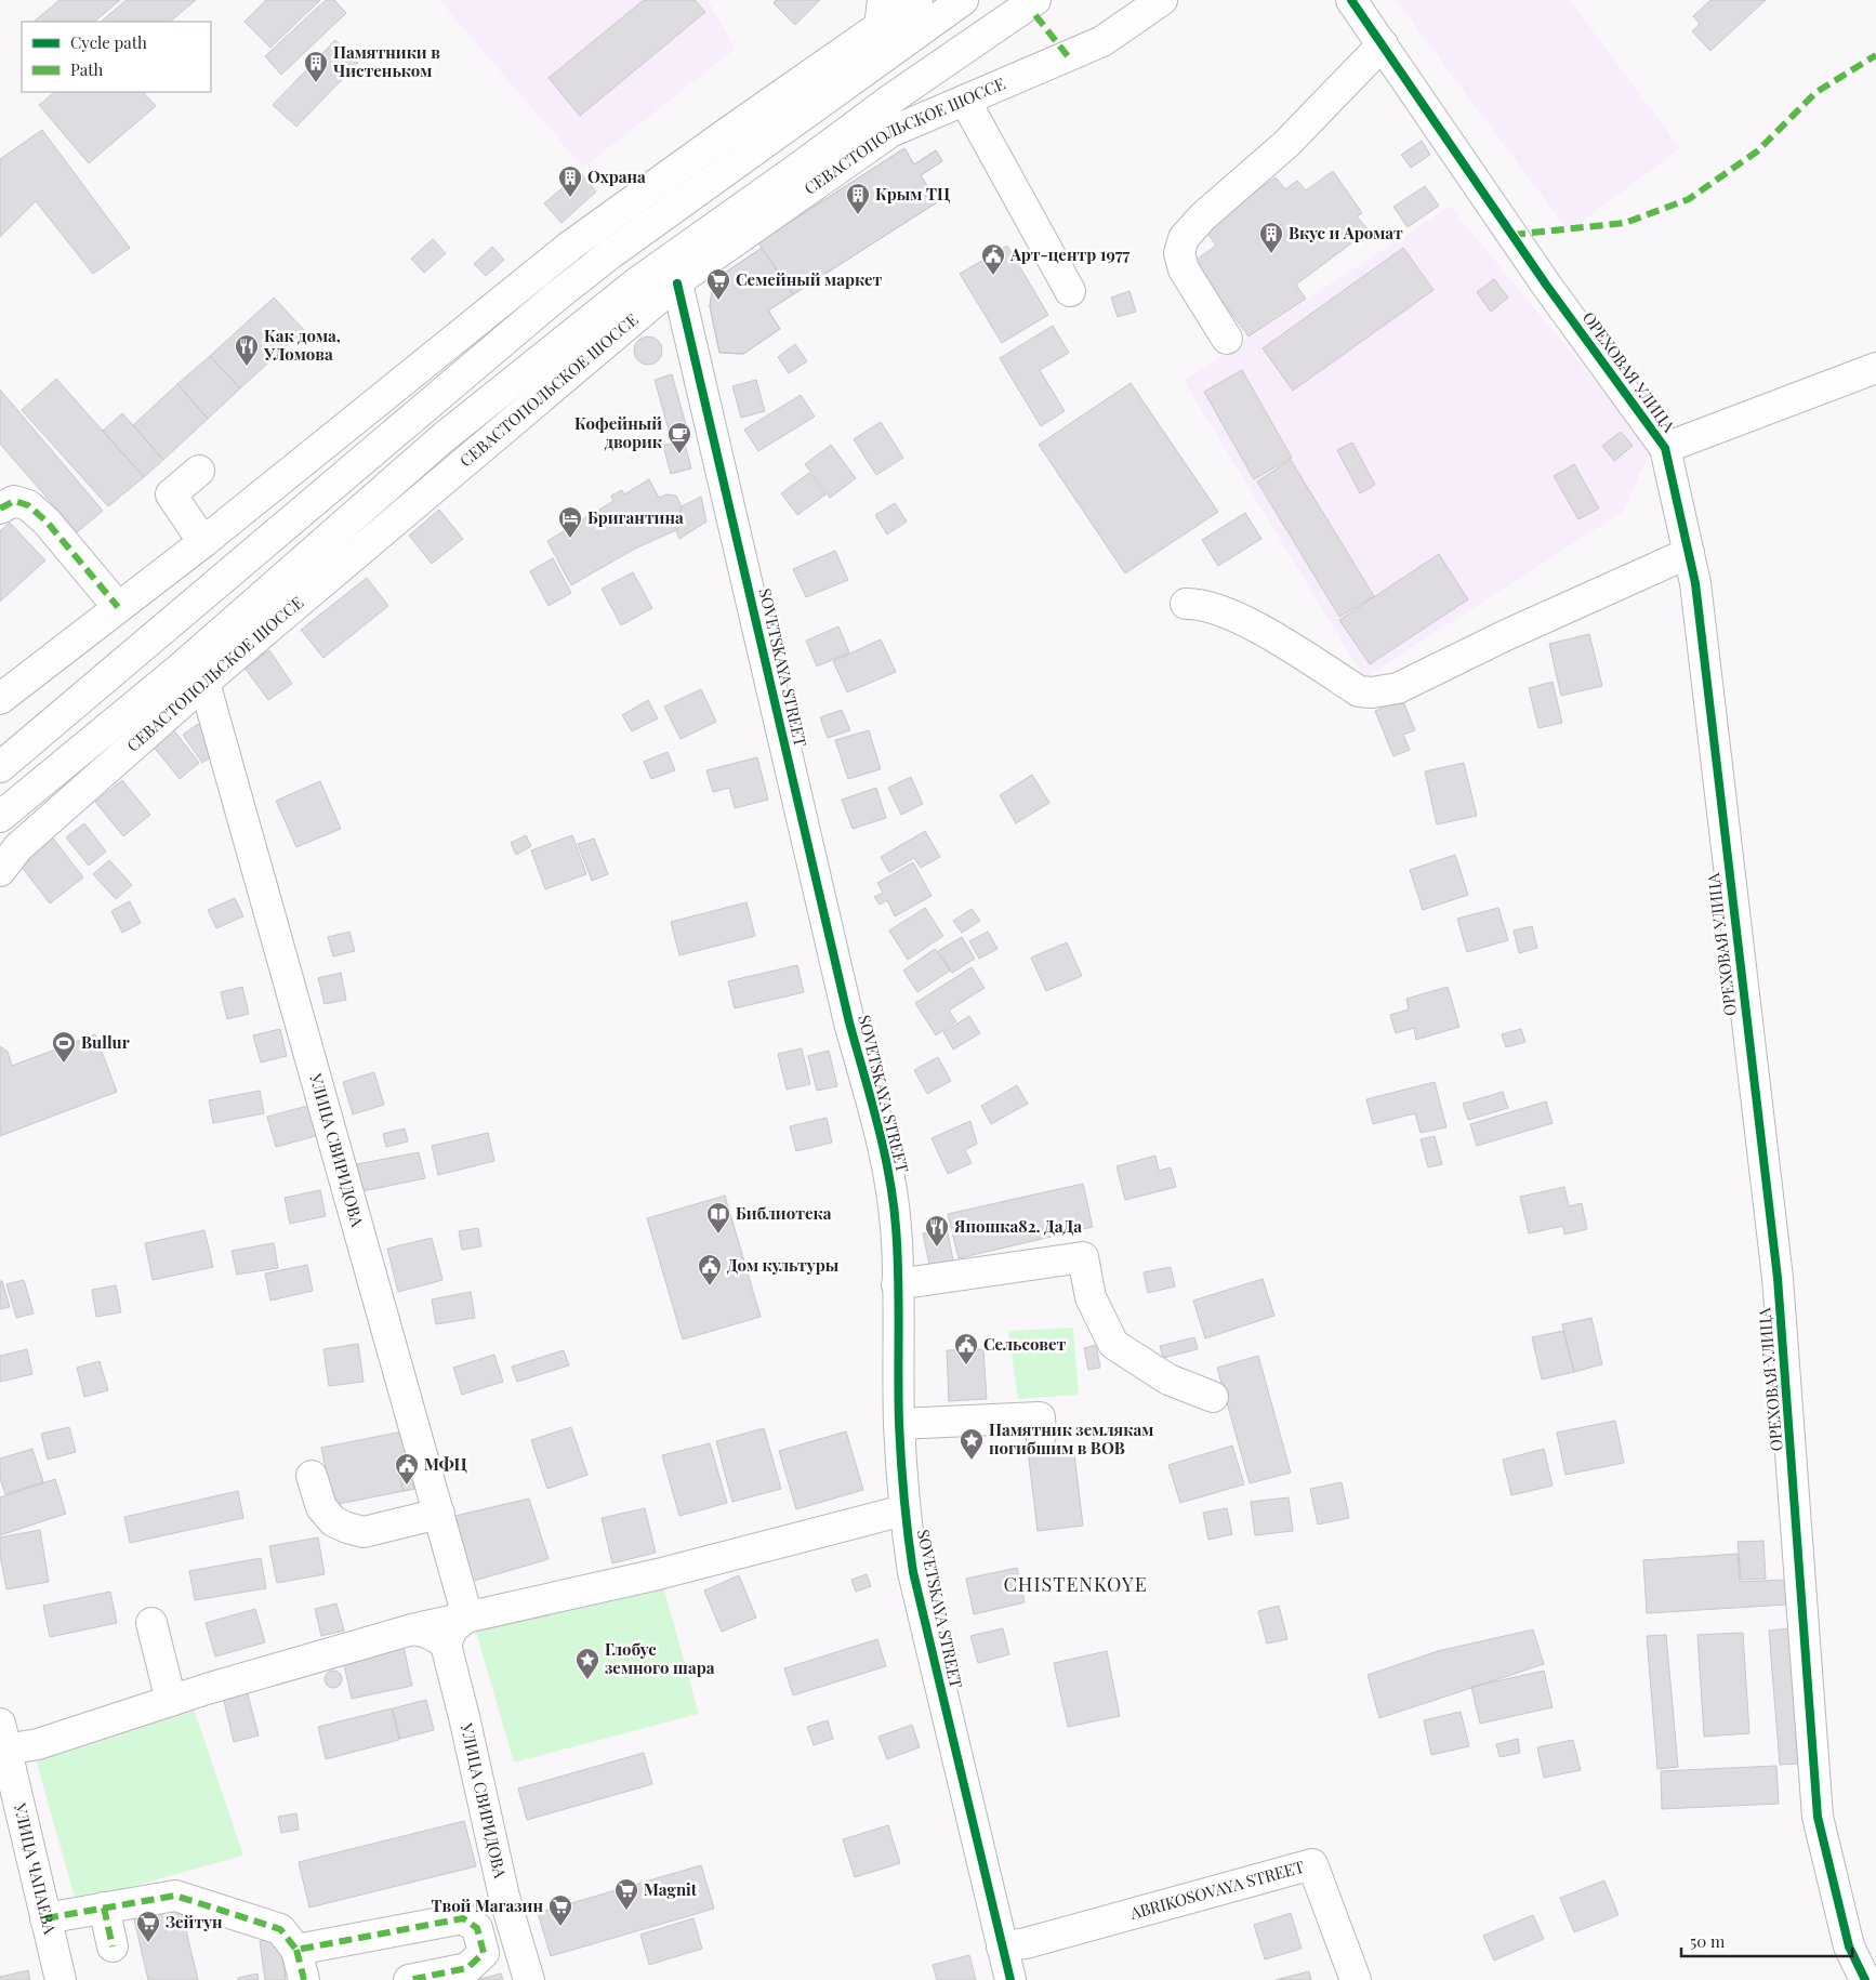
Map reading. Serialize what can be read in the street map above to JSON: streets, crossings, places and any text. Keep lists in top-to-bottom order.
{
  "streets": {
    "street": [
      "СЕВАСТОПОЛЬСКОЕ ШОССЕ",
      "ОРЕХОВАЯ УЛИЦА",
      "SOVETSKAYA STREET",
      "УЛИЦА СВИРИДОВА",
      "УЛИЦА ЧАПАЕВА",
      "ABRIKOSOVAYA STREET"
    ]
  },
  "crossings": [
    ["СЕВАСТОПОЛЬСКОЕ ШОССЕ", "SOVETSKAYA STREET"],
    ["СЕВАСТОПОЛЬСКОЕ ШОССЕ", "УЛИЦА СВИРИДОВА"],
    ["SOVETSKAYA STREET", "ABRIKOSOVAYA STREET"]
  ],
  "districts": ["CHISTENKOYE"],
  "places": {
    "building": [
      "Памятники в Чистеньком",
      "Охрана",
      "Крым ТЦ",
      "Вкус и Аромат"
    ],
    "public building": [
      "Арт-центр 1977",
      "Дом культуры",
      "Сельсовет",
      "МФЦ"
    ],
    "supermarket": [
      "Семейный маркет",
      "Magnit",
      "Твой Магазин",
      "Зейтун"
    ],
    "restaurant": ["Как дома, УЛомова", "Япошка82. ДаДа"],
    "cafe": ["Кофейный дворик"],
    "hotel": ["Бригантина"],
    "sports": ["Bullur"],
    "library": ["Библиотека"],
    "place": ["Памятник землякам погибшим в ВОВ", "Глобус земного шара"]
  },
  "legend": ["Cycle path", "Path"],
  "scale_bar": "50 m"
}
